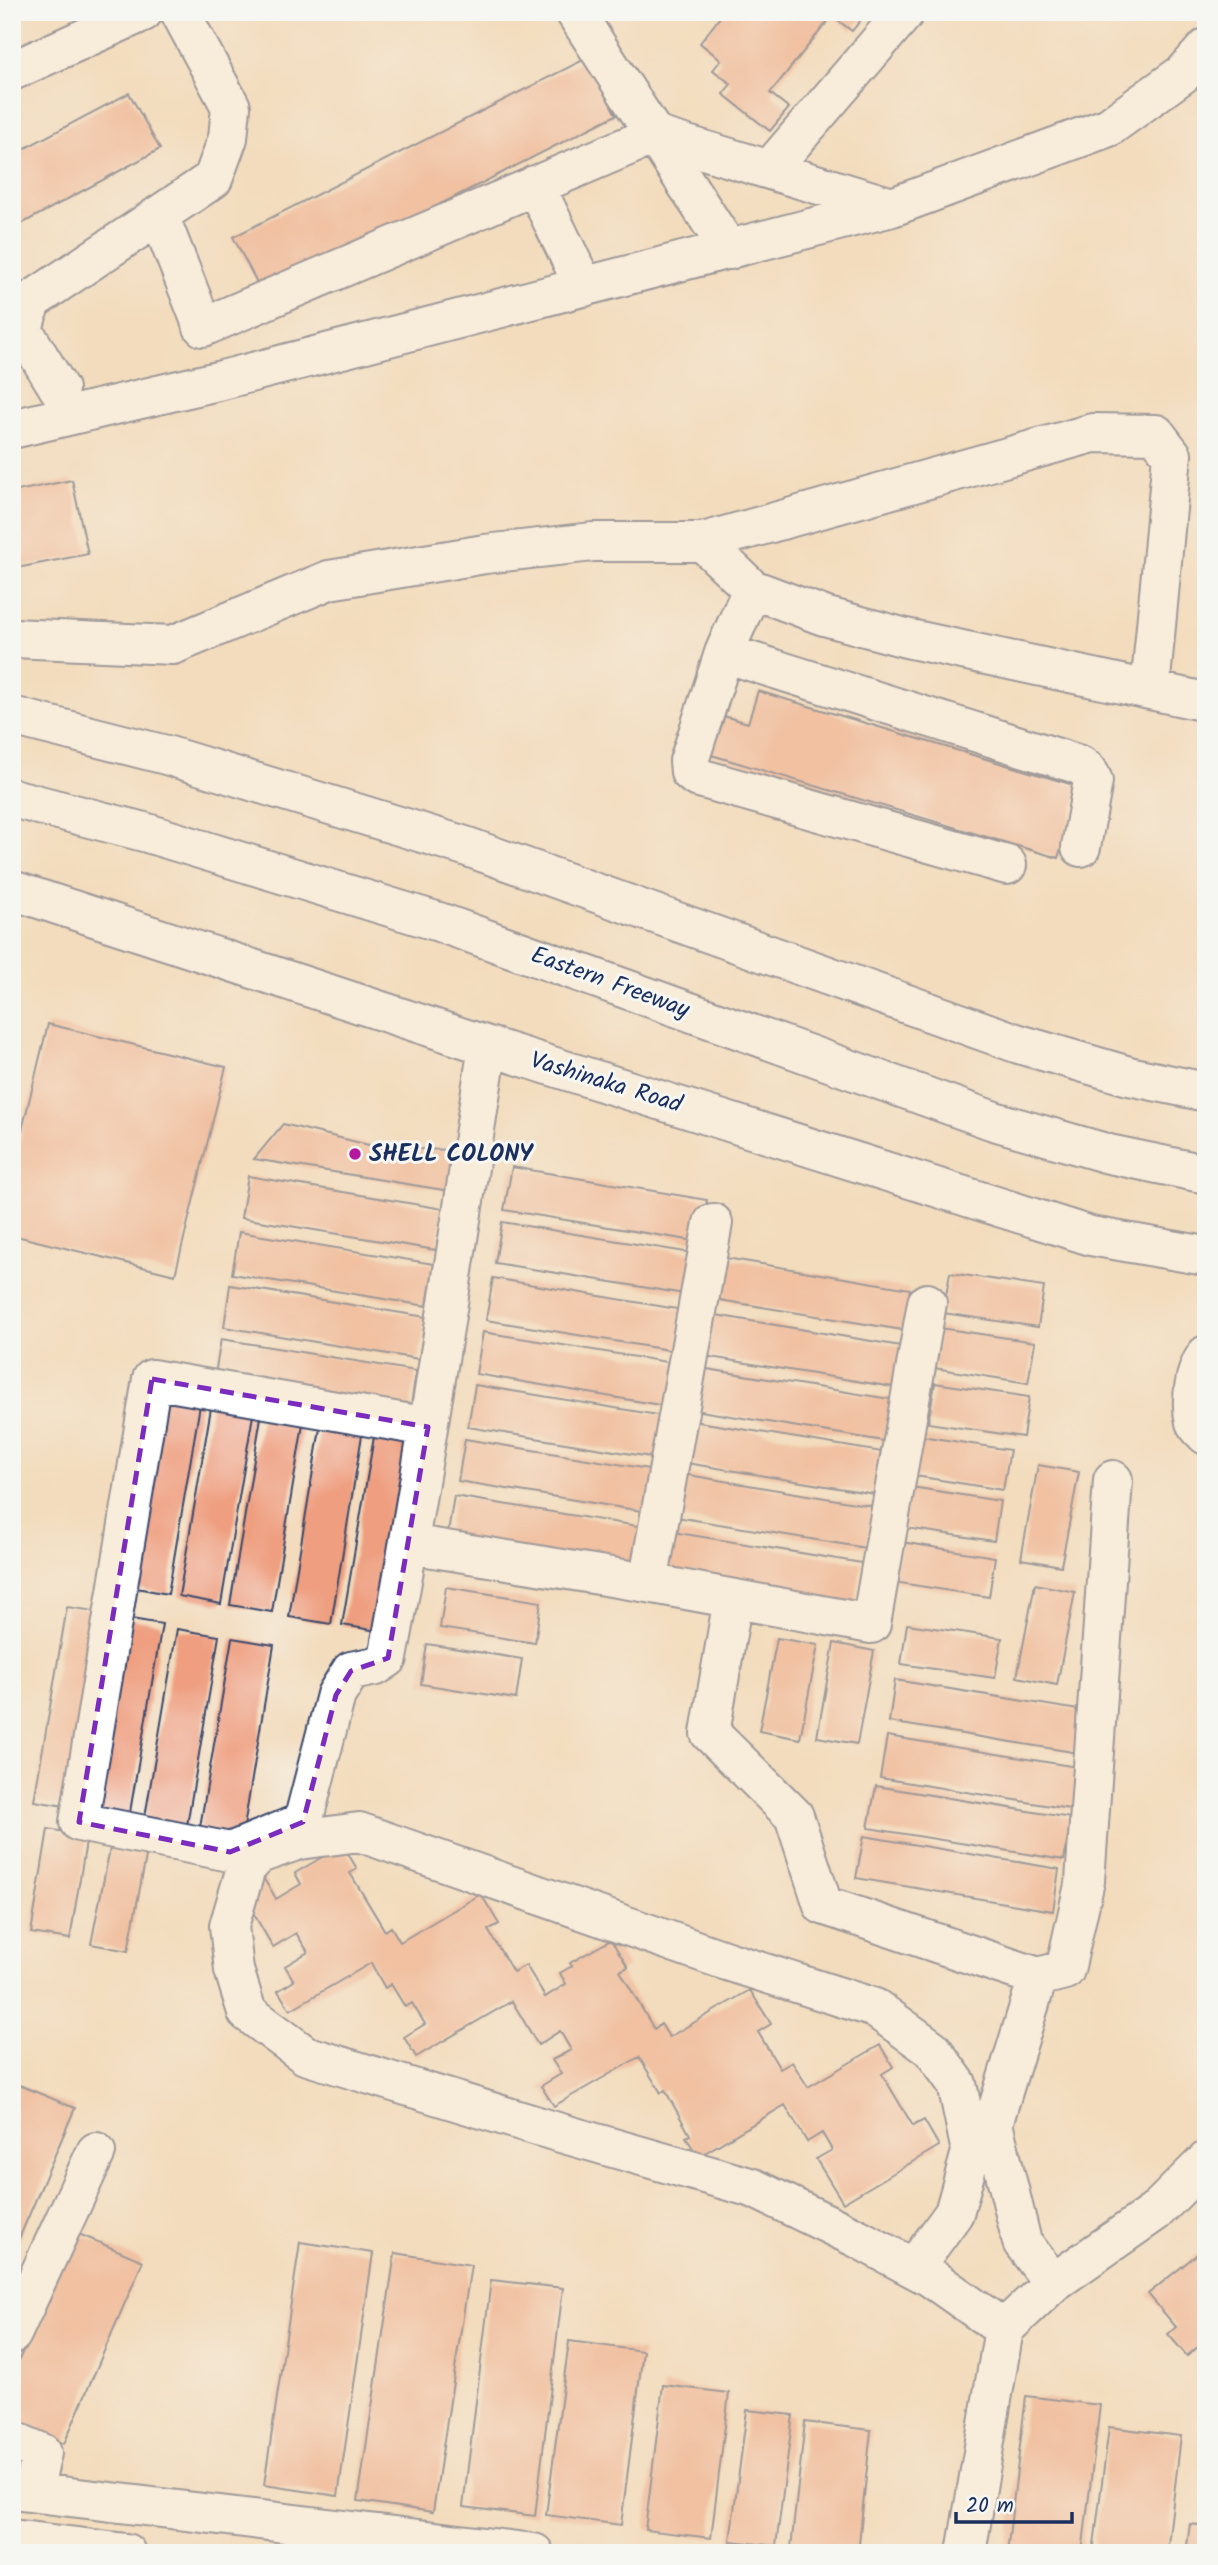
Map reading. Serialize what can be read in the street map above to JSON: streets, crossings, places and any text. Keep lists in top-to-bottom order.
{
  "streets": {
    "main road": ["Eastern Freeway", "Vashinaka Road"]
  },
  "places": ["SHELL COLONY"],
  "scale_bar": "20 m"
}
